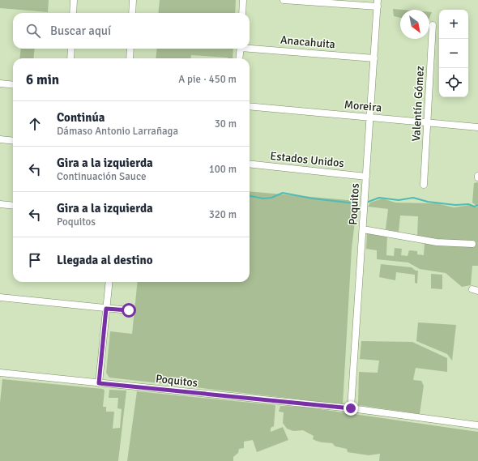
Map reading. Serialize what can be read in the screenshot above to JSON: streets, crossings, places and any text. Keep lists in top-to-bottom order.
{
  "streets": {
    "street": [
      "Anacahuita",
      "Valentín Gómez",
      "Moreira",
      "Estados Unidos",
      "Poquitos"
    ]
  },
  "crossings": [
    ["Anacahuita", "Poquitos"],
    ["Valentín Gómez", "Moreira"],
    ["Moreira", "Poquitos"],
    ["Estados Unidos", "Poquitos"]
  ],
  "north": "bottom right",
  "page": {
    "map_buttons": ["+", "−"],
    "search": "Buscar aquí",
    "heading": ["6 min", "A pie · 450 m"],
    "list": [
      ["Continúa", "Dámaso Antonio Larrañaga", "30 m"],
      ["Gira a la izquierda", "Continuación Sauce", "100 m"],
      ["Gira a la izquierda", "Poquitos", "320 m"],
      "Llegada al destino"
    ]
  }
}
